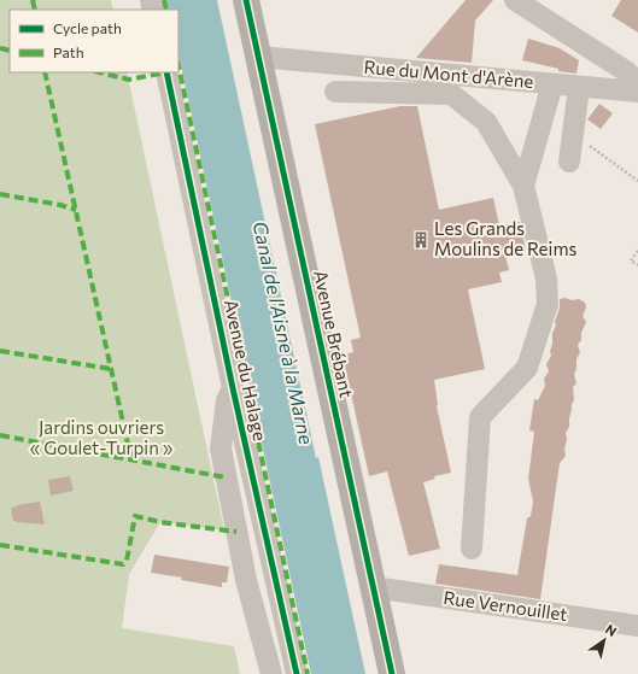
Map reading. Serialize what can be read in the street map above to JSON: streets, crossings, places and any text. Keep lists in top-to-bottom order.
{
  "streets": {
    "main road": ["Avenue Brébant"],
    "street": ["Rue du Mont d'Arène", "Avenue du Halage", "Rue Vernouillet"]
  },
  "crossings": [
    ["Rue du Mont d'Arène", "Avenue Brébant"],
    ["Avenue Brébant", "Rue Vernouillet"]
  ],
  "water": ["Canal de l'Aisne à la Marne"],
  "parks": ["Jardins ouvriers « Goulet-Turpin »"],
  "places": {
    "building": ["Les Grands Moulins de Reims"]
  },
  "legend": ["Cycle path", "Path"],
  "north": "top right"
}
